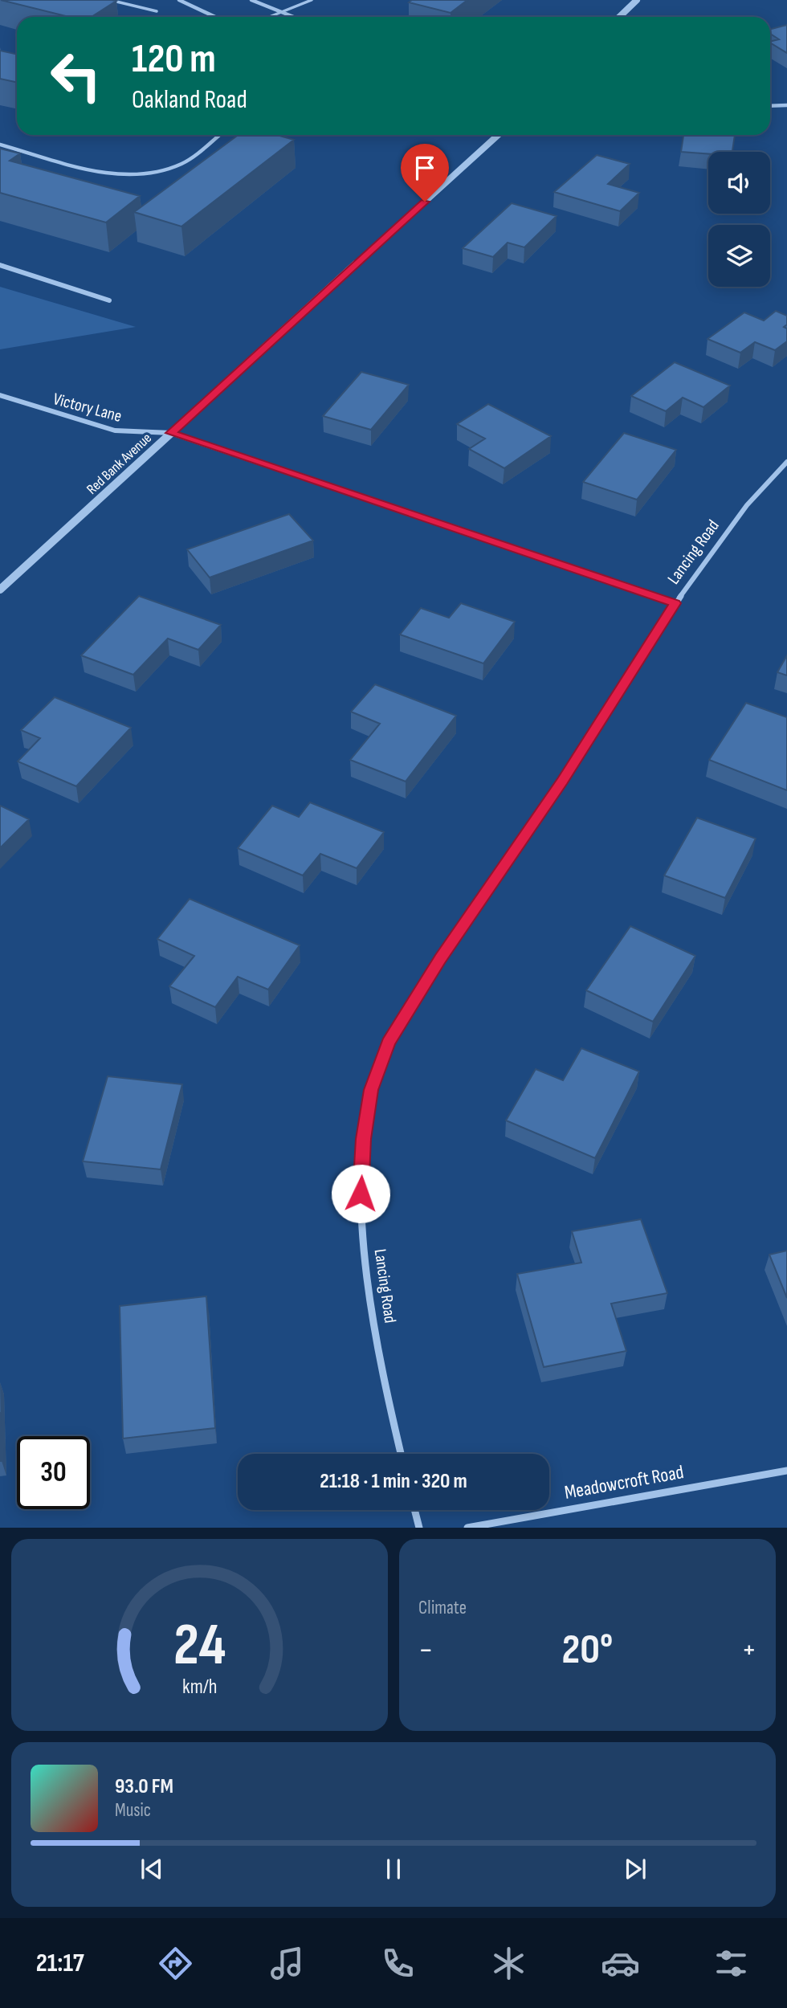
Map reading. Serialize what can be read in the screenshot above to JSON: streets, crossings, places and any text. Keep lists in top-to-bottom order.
{
  "streets": {
    "street": [
      "Victory Lane",
      "Red Bank Avenue",
      "Lancing Road",
      "Meadowcroft Road"
    ]
  },
  "crossings": [
    ["Victory Lane", "Red Bank Avenue"],
    ["Victory Lane", "Lancing Road"]
  ],
  "page": {
    "turn": ["120 m", "Oakland Road"],
    "limit": "30",
    "trip": "21:18 · 1 min · 320 m",
    "tile": "Climate",
    "heat": ["−", "20°", "+"],
    "song": ["93.0 FM", "Music"],
    "tabs": "21:17",
    "gauge": ["24", "km/h"]
  }
}
